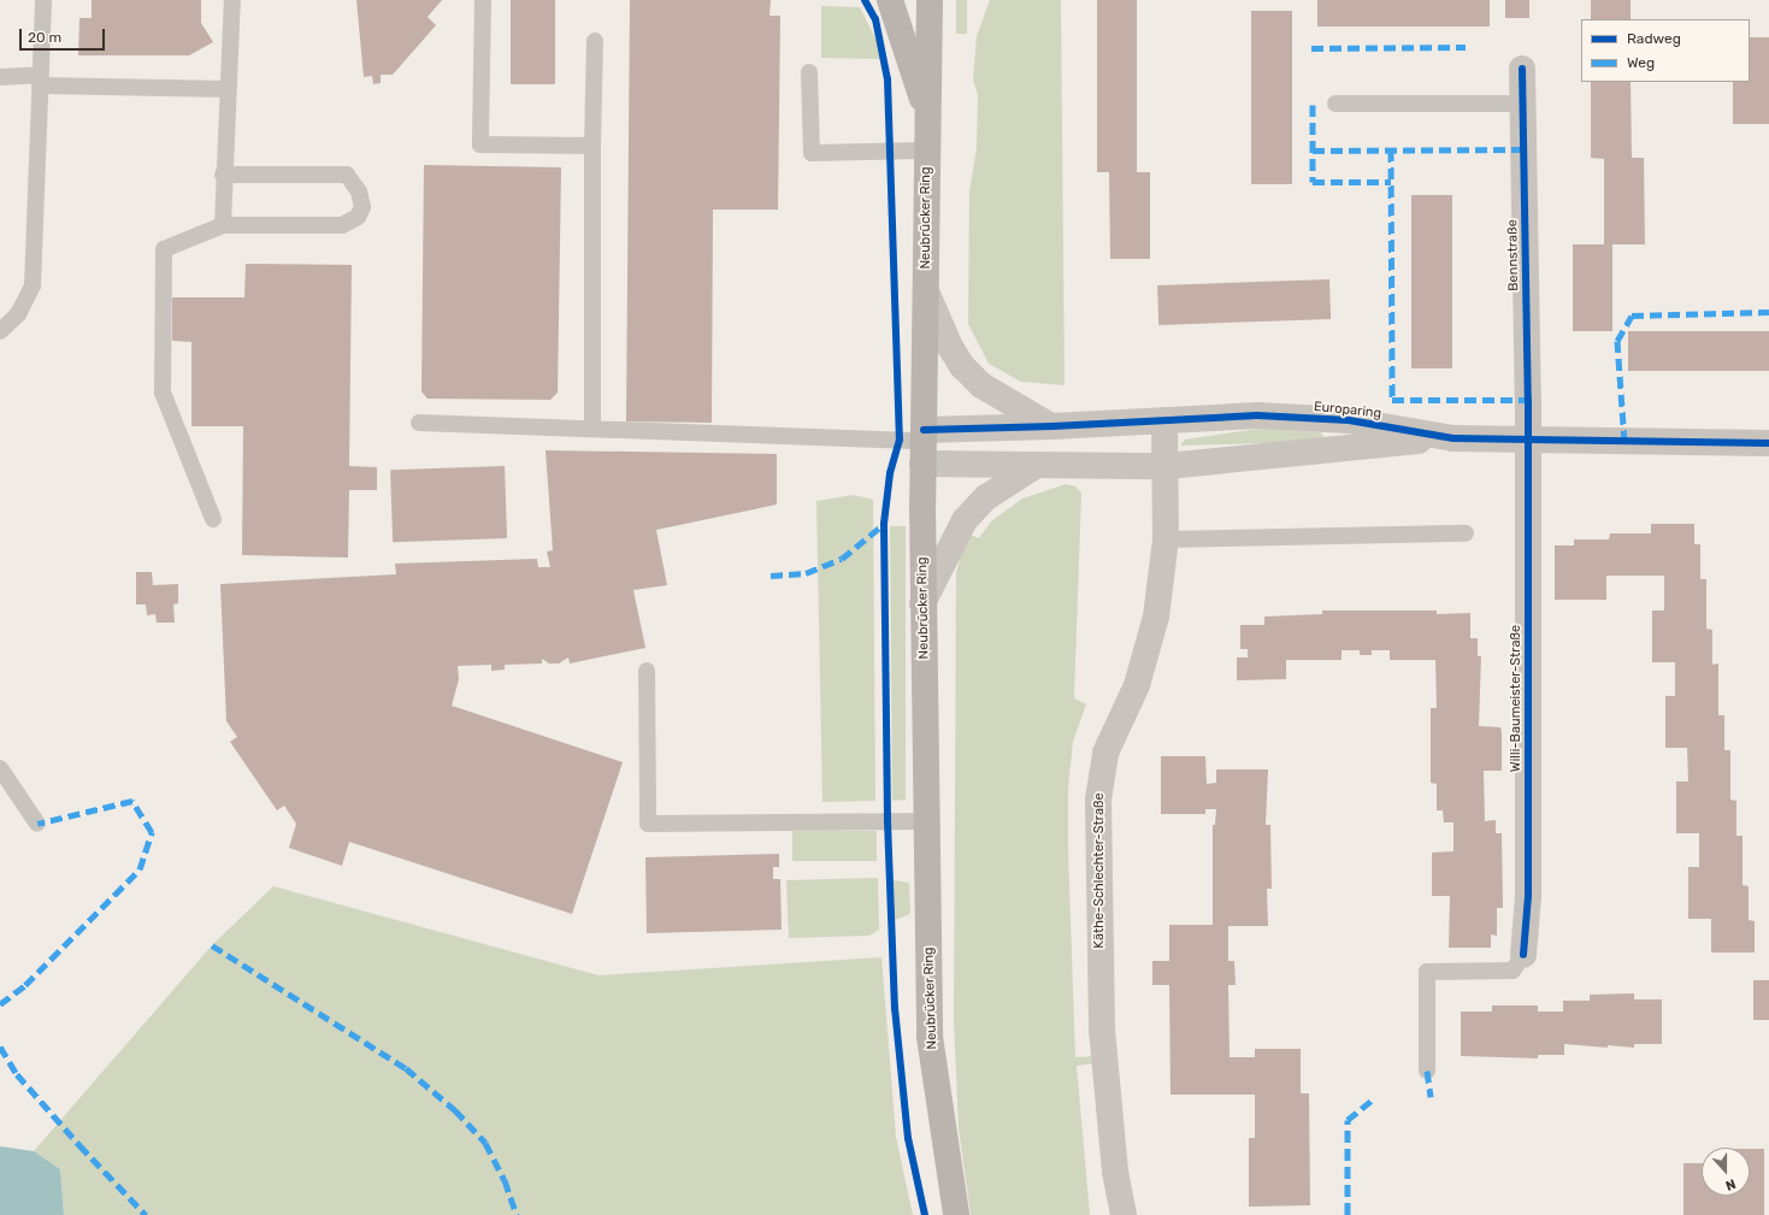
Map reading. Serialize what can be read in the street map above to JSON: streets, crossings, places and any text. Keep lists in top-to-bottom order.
{
  "streets": {
    "main road": ["Neubrücker Ring"],
    "street": [
      "Bennstraße",
      "Europaring",
      "Willi-Baumeister-Straße",
      "Käthe-Schlechter-Straße"
    ]
  },
  "crossings": [
    ["Neubrücker Ring", "Europaring"],
    ["Bennstraße", "Europaring"],
    ["Bennstraße", "Willi-Baumeister-Straße"],
    ["Europaring", "Willi-Baumeister-Straße"],
    ["Europaring", "Käthe-Schlechter-Straße"]
  ],
  "legend": ["Radweg", "Weg"],
  "scale_bar": "20 m",
  "north": "bottom"
}
